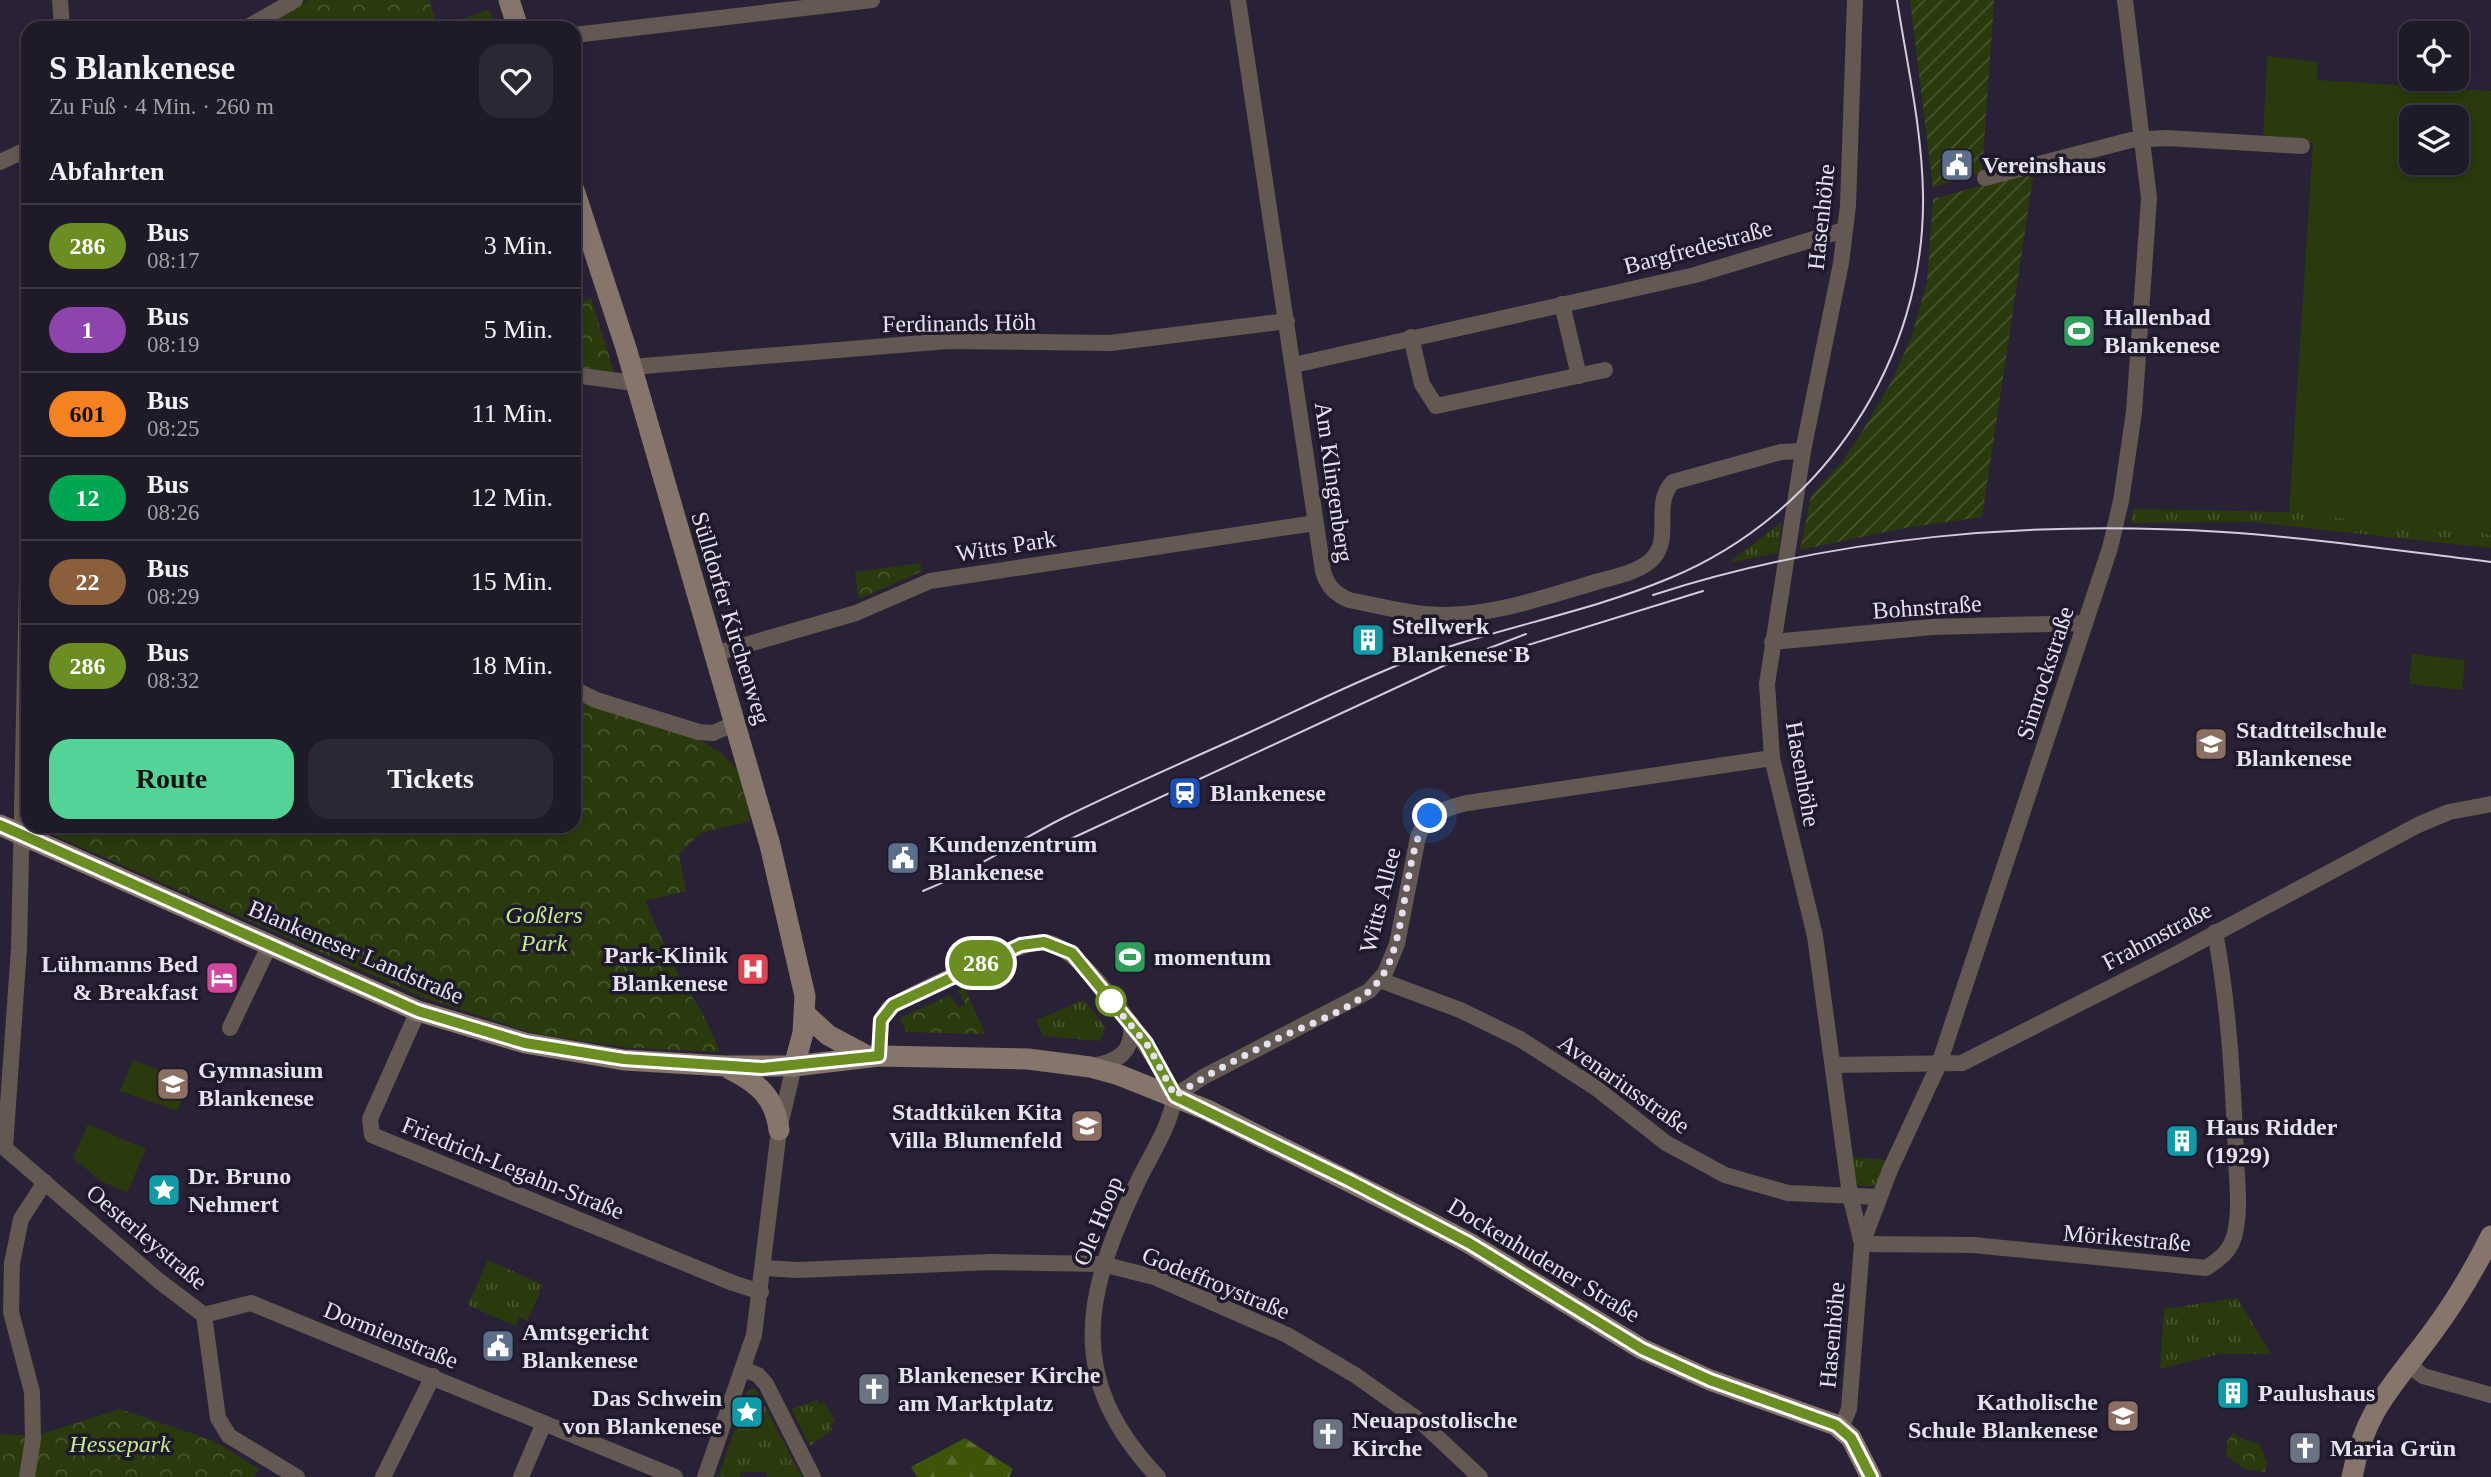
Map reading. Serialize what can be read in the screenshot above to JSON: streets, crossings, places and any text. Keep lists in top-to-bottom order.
{
  "streets": {
    "main road": ["Sülldorfer Kirchenweg", "Blankeneser Landstraße", "Dockenhudener Straße"],
    "street": [
      "Hasenhöhe",
      "Bargfredestraße",
      "Ferdinands Höh",
      "Am Klingenberg",
      "Witts Park",
      "Bohnstraße",
      "Simrockstraße",
      "Witts Allee",
      "Frahmstraße",
      "Avenariusstraße",
      "Friedrich-Legahn-Straße",
      "Ole Hoop",
      "Oesterleystraße",
      "Mörikestraße",
      "Godeffroystraße",
      "Dormienstraße"
    ]
  },
  "crossings": [
    ["Hasenhöhe", "Bargfredestraße"],
    ["Hasenhöhe", "Am Klingenberg"],
    ["Hasenhöhe", "Bohnstraße"],
    ["Hasenhöhe", "Simrockstraße"],
    ["Hasenhöhe", "Witts Allee"],
    ["Hasenhöhe", "Frahmstraße"],
    ["Hasenhöhe", "Avenariusstraße"],
    ["Hasenhöhe", "Mörikestraße"],
    ["Hasenhöhe", "Dockenhudener Straße"],
    ["Bargfredestraße", "Am Klingenberg"],
    ["Ferdinands Höh", "Am Klingenberg"],
    ["Ferdinands Höh", "Sülldorfer Kirchenweg"],
    ["Am Klingenberg", "Witts Park"],
    ["Witts Park", "Sülldorfer Kirchenweg"],
    ["Bohnstraße", "Simrockstraße"],
    ["Sülldorfer Kirchenweg", "Blankeneser Landstraße"],
    ["Simrockstraße", "Frahmstraße"],
    ["Simrockstraße", "Mörikestraße"],
    ["Witts Allee", "Avenariusstraße"],
    ["Witts Allee", "Ole Hoop"],
    ["Witts Allee", "Dockenhudener Straße"],
    ["Frahmstraße", "Mörikestraße"],
    ["Blankeneser Landstraße", "Friedrich-Legahn-Straße"],
    ["Blankeneser Landstraße", "Dockenhudener Straße"],
    ["Ole Hoop", "Dockenhudener Straße"],
    ["Ole Hoop", "Godeffroystraße"],
    ["Oesterleystraße", "Dormienstraße"]
  ],
  "parks": ["Goßlers Park", "Hessepark"],
  "places": {
    "public building": ["Vereinshaus", "Kundenzentrum Blankenese", "Amtsgericht Blankenese"],
    "sports": ["Hallenbad Blankenese", "momentum"],
    "building": ["Stellwerk Blankenese B", "Haus Ridder (1929)", "Paulushaus"],
    "school or university": [
      "Stadtteilschule Blankenese",
      "Gymnasium Blankenese",
      "Stadtküken Kita Villa Blumenfeld",
      "Katholische Schule Blankenese"
    ],
    "station": ["Blankenese"],
    "hospital": ["Park-Klinik Blankenese"],
    "hotel": ["Lühmanns Bed & Breakfast"],
    "place": ["Dr. Bruno Nehmert", "Das Schwein von Blankenese"],
    "church": ["Blankeneser Kirche am Marktplatz", "Neuapostolische Kirche", "Maria Grün"]
  },
  "lines": ["bus line 286"],
  "page": {
    "on_map": "286",
    "heading": [
      ["S Blankenese", "Zu Fuß · 4 Min. · 260 m"],
      "Abfahrten"
    ],
    "list": [
      {
        "mark": "286",
        "name": "Bus",
        "note": "08:17",
        "value": "3 Min."
      },
      {
        "mark": "1",
        "name": "Bus",
        "note": "08:19",
        "value": "5 Min."
      },
      {
        "mark": "601",
        "name": "Bus",
        "note": "08:25",
        "value": "11 Min."
      },
      {
        "mark": "12",
        "name": "Bus",
        "note": "08:26",
        "value": "12 Min."
      },
      {
        "mark": "22",
        "name": "Bus",
        "note": "08:29",
        "value": "15 Min."
      },
      {
        "mark": "286",
        "name": "Bus",
        "note": "08:32",
        "value": "18 Min."
      }
    ],
    "buttons": ["Route", "Tickets"]
  }
}
